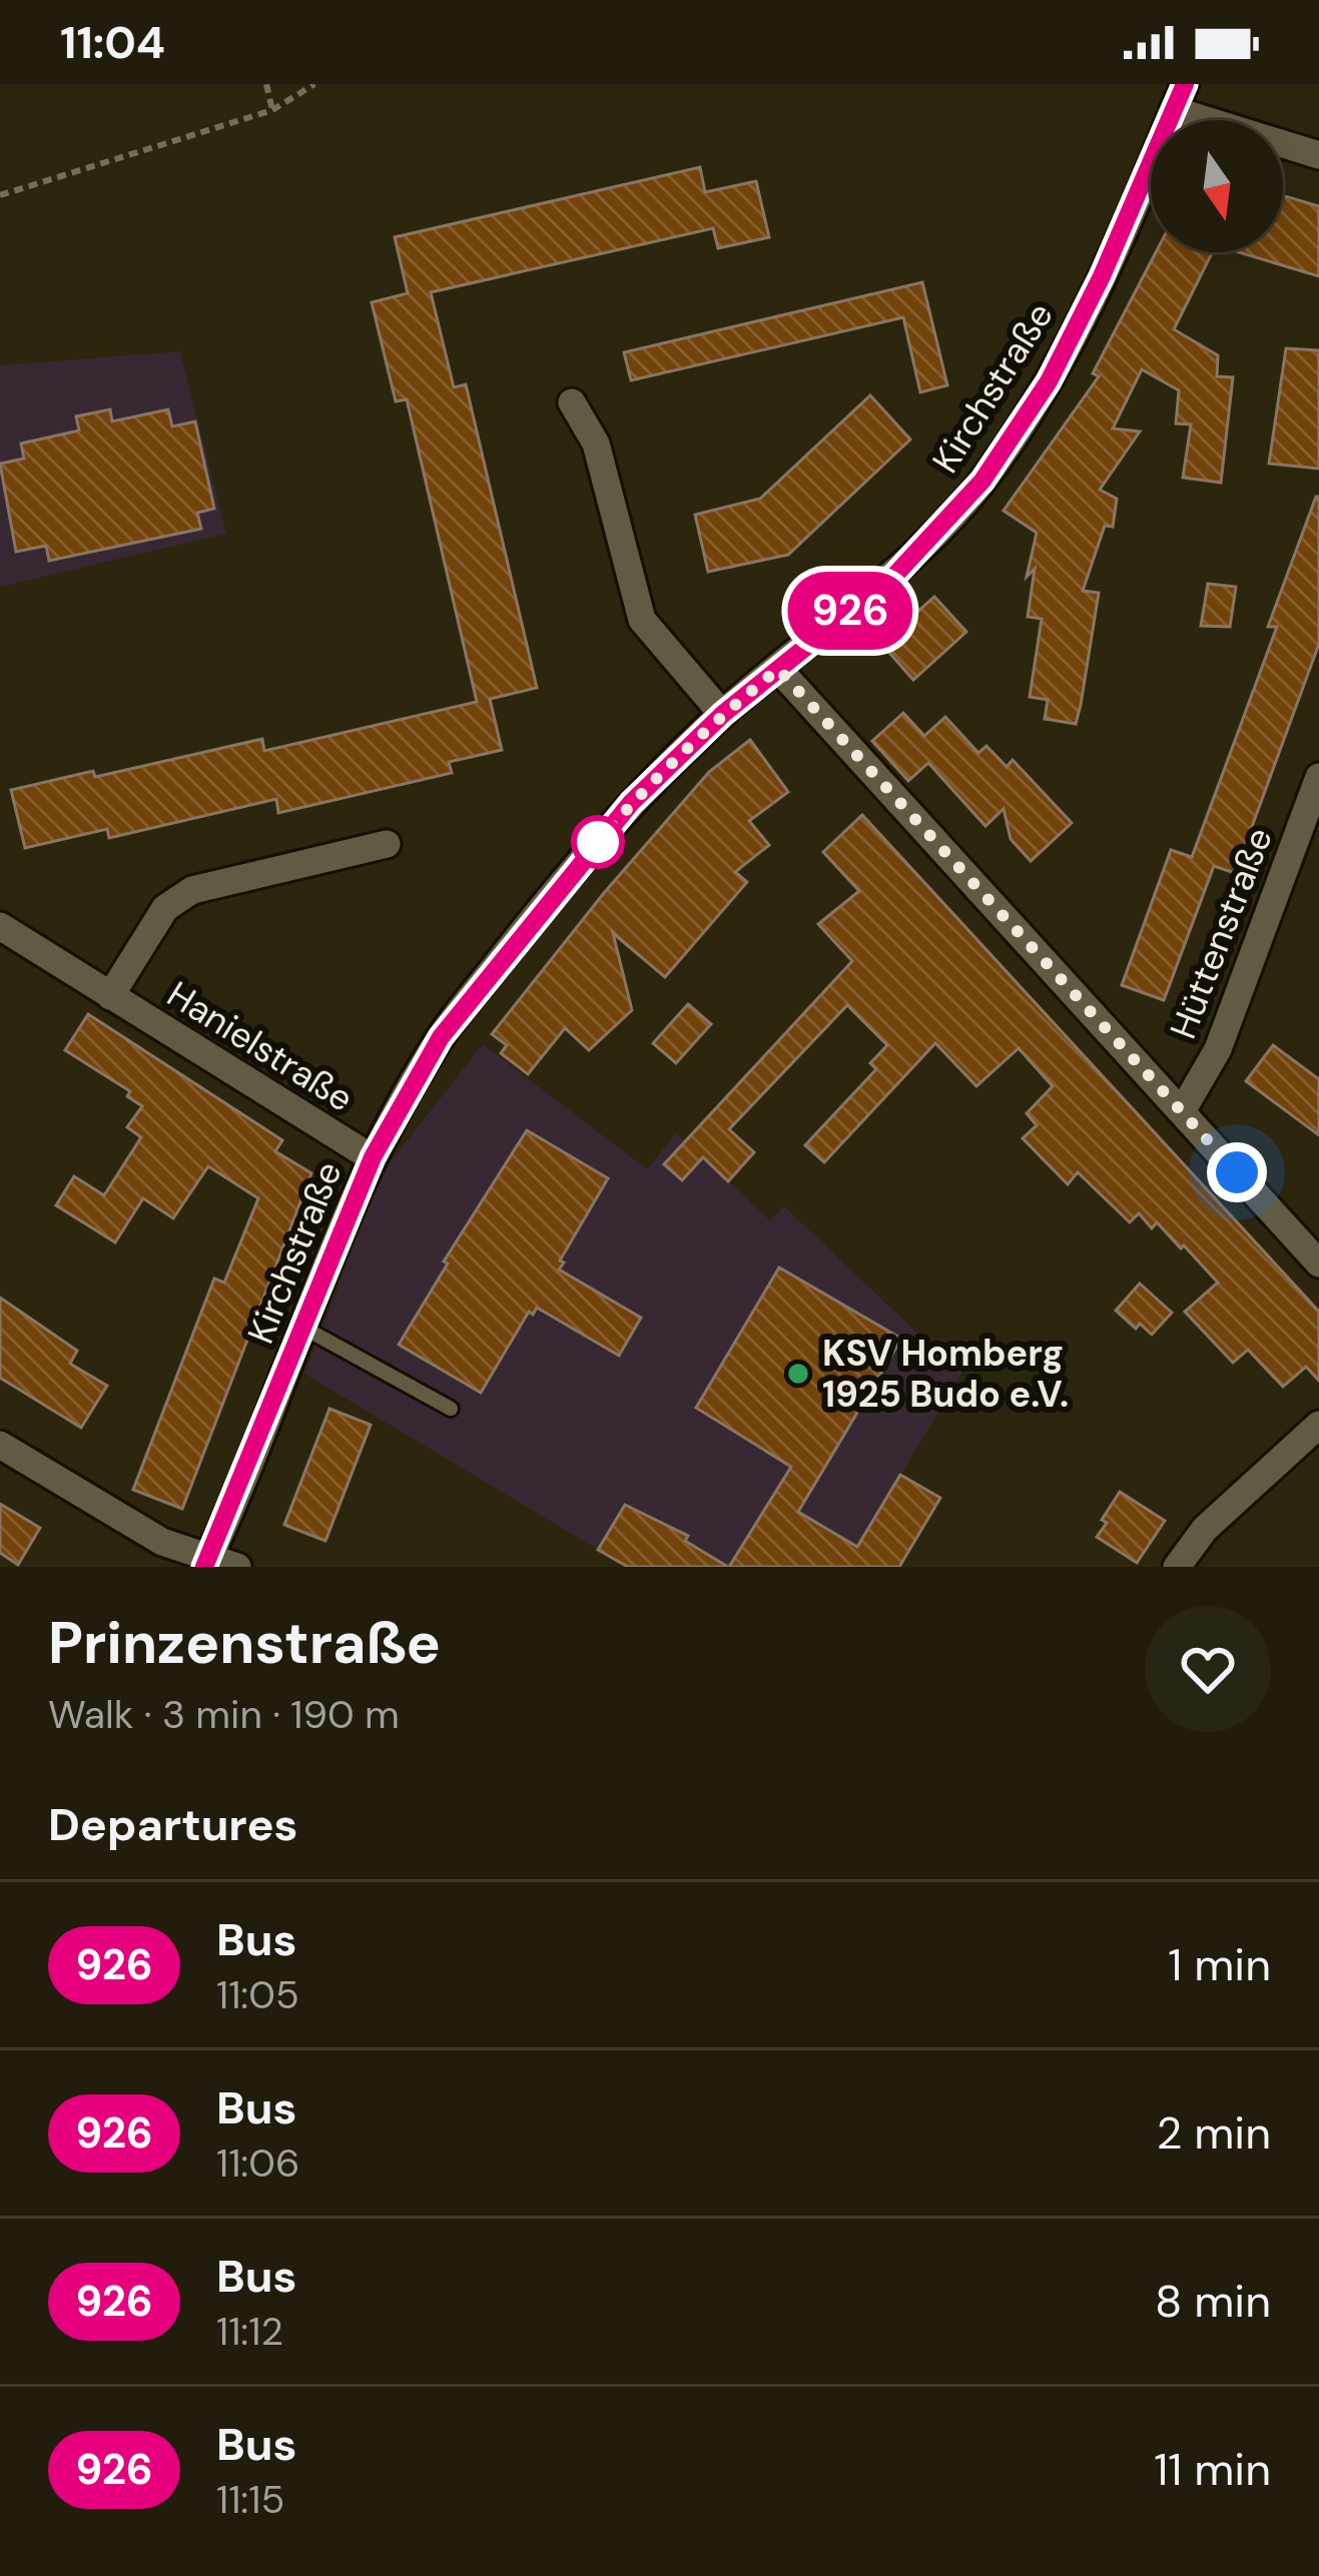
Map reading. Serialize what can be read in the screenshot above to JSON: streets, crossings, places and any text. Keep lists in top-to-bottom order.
{
  "streets": {
    "street": ["Kirchstraße", "Hüttenstraße", "Hanielstraße"]
  },
  "crossings": [
    ["Kirchstraße", "Hanielstraße"]
  ],
  "places": ["KSV Homberg 1925 Budo e.V."],
  "lines": ["bus line 926"],
  "north": "bottom",
  "page": {
    "status": "11:04",
    "on_map": "926",
    "heading": [
      ["Prinzenstraße", "Walk · 3 min · 190 m"],
      "Departures"
    ],
    "list": [
      {
        "mark": "926",
        "name": "Bus",
        "note": "11:05",
        "value": "1 min"
      },
      {
        "mark": "926",
        "name": "Bus",
        "note": "11:06",
        "value": "2 min"
      },
      {
        "mark": "926",
        "name": "Bus",
        "note": "11:12",
        "value": "8 min"
      },
      {
        "mark": "926",
        "name": "Bus",
        "note": "11:15",
        "value": "11 min"
      }
    ]
  }
}
